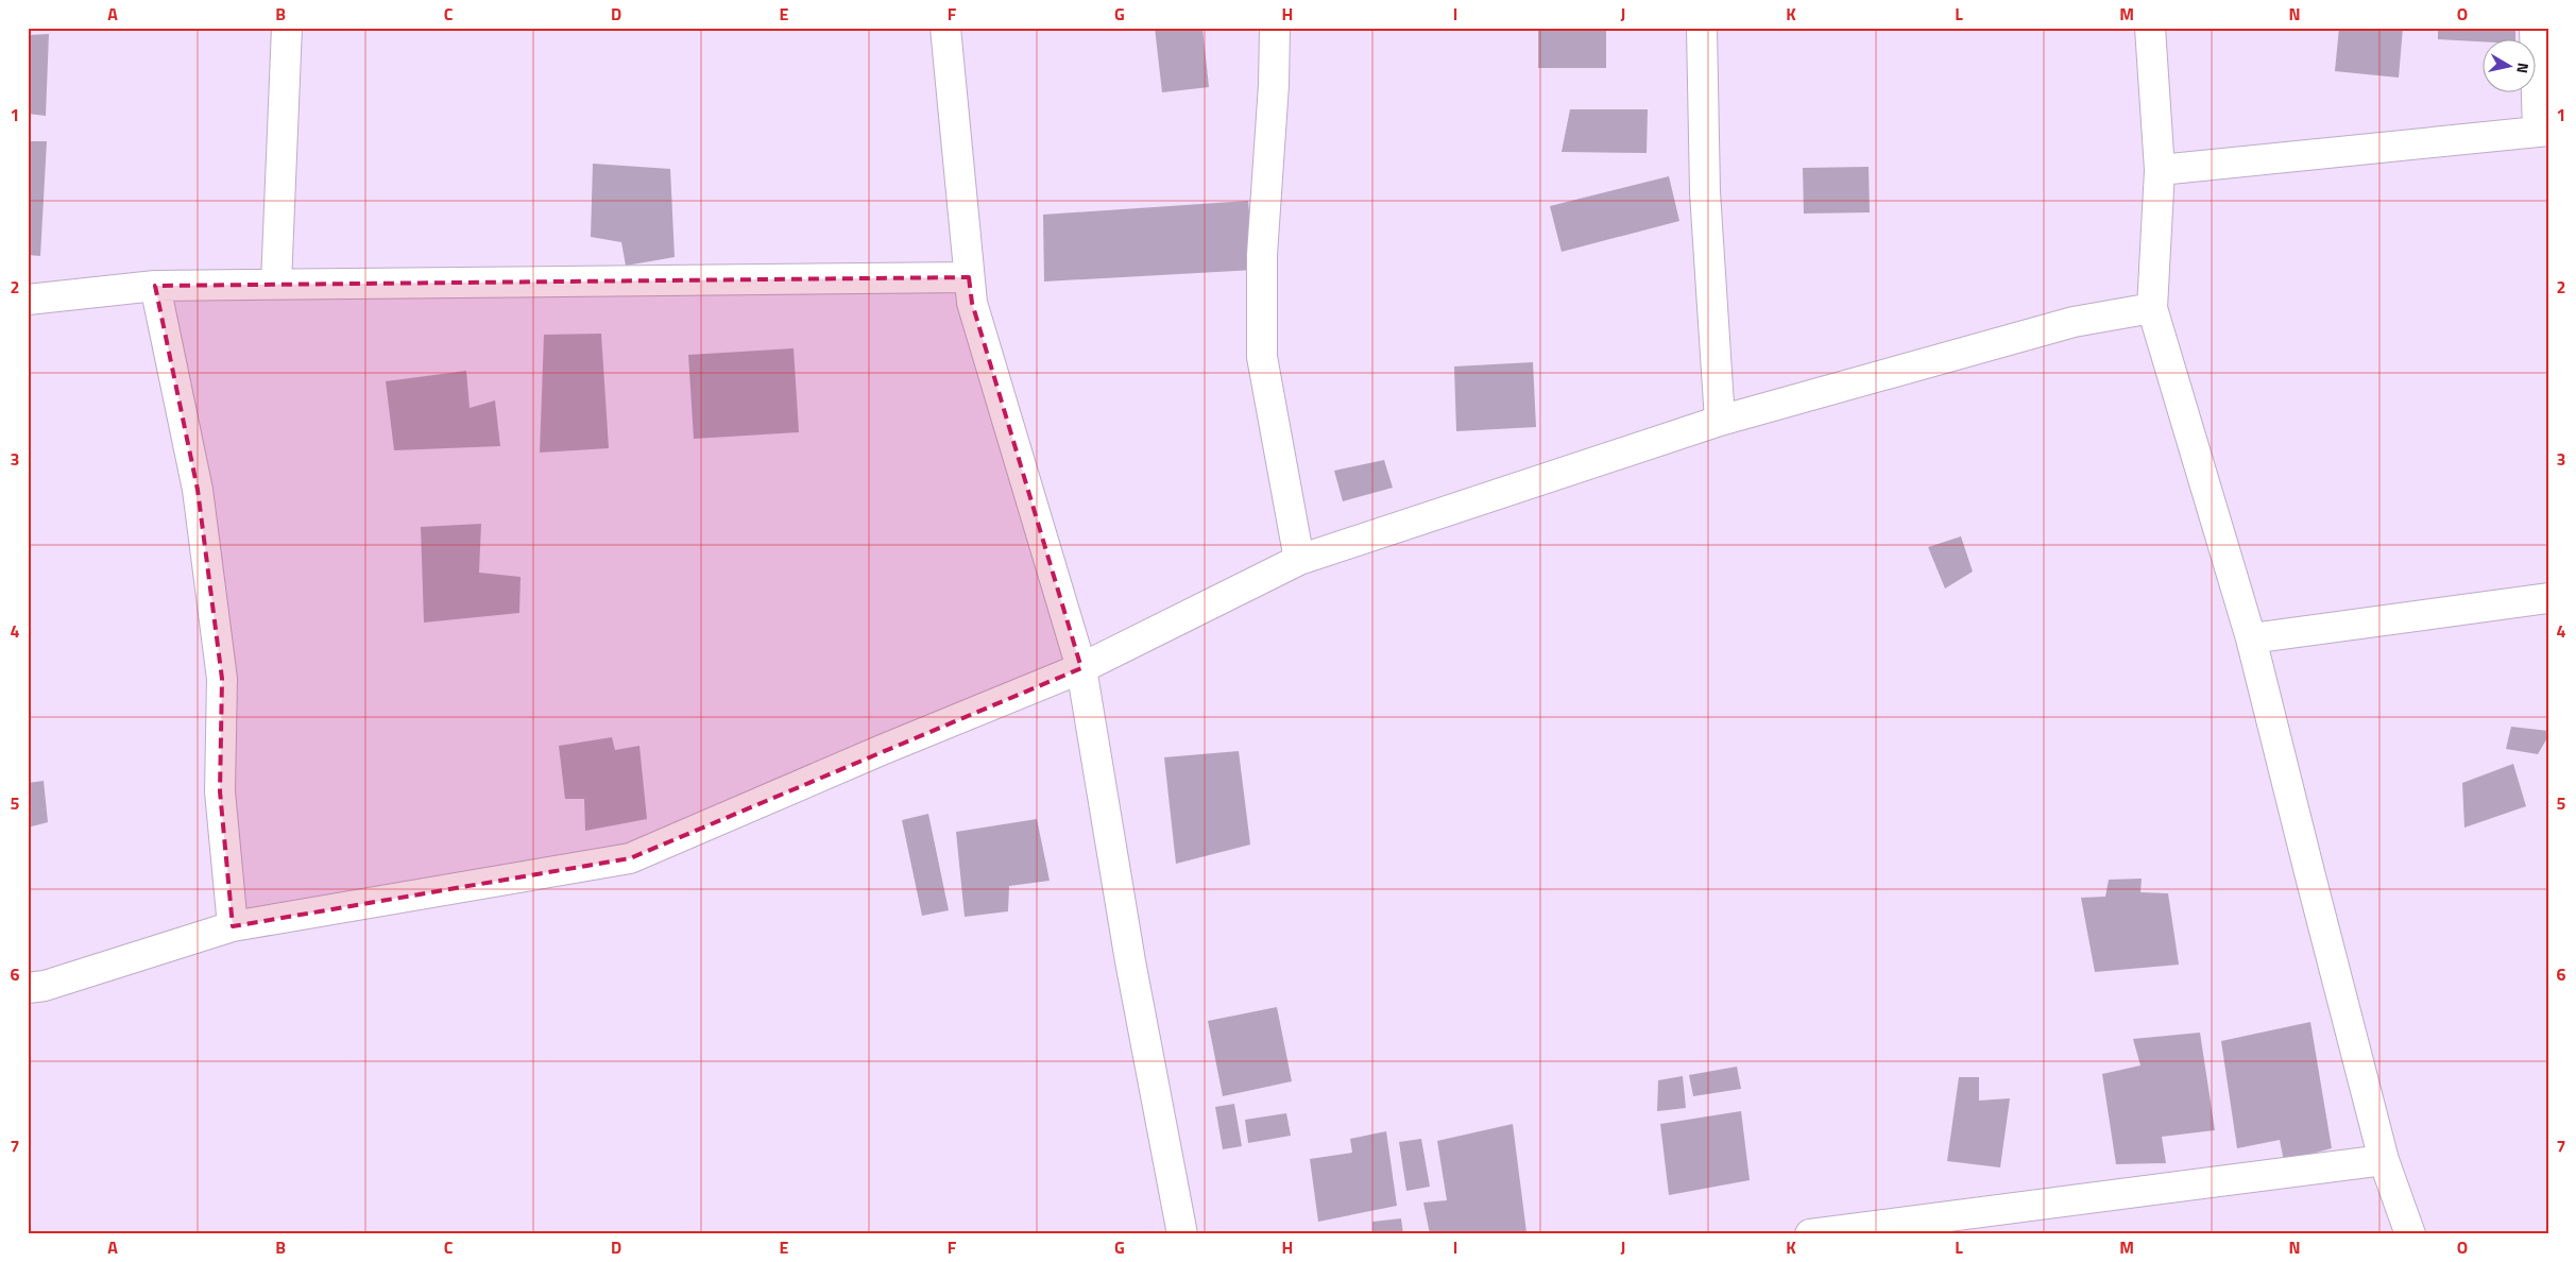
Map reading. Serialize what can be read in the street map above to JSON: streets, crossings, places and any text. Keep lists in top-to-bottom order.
{
  "north": "right",
  "grid": {
    "columns": [
      "A",
      "B",
      "C",
      "D",
      "E",
      "F",
      "G",
      "H",
      "I",
      "J",
      "K",
      "L",
      "M",
      "N",
      "O"
    ],
    "rows": [
      "1",
      "2",
      "3",
      "4",
      "5",
      "6",
      "7"
    ]
  }
}
